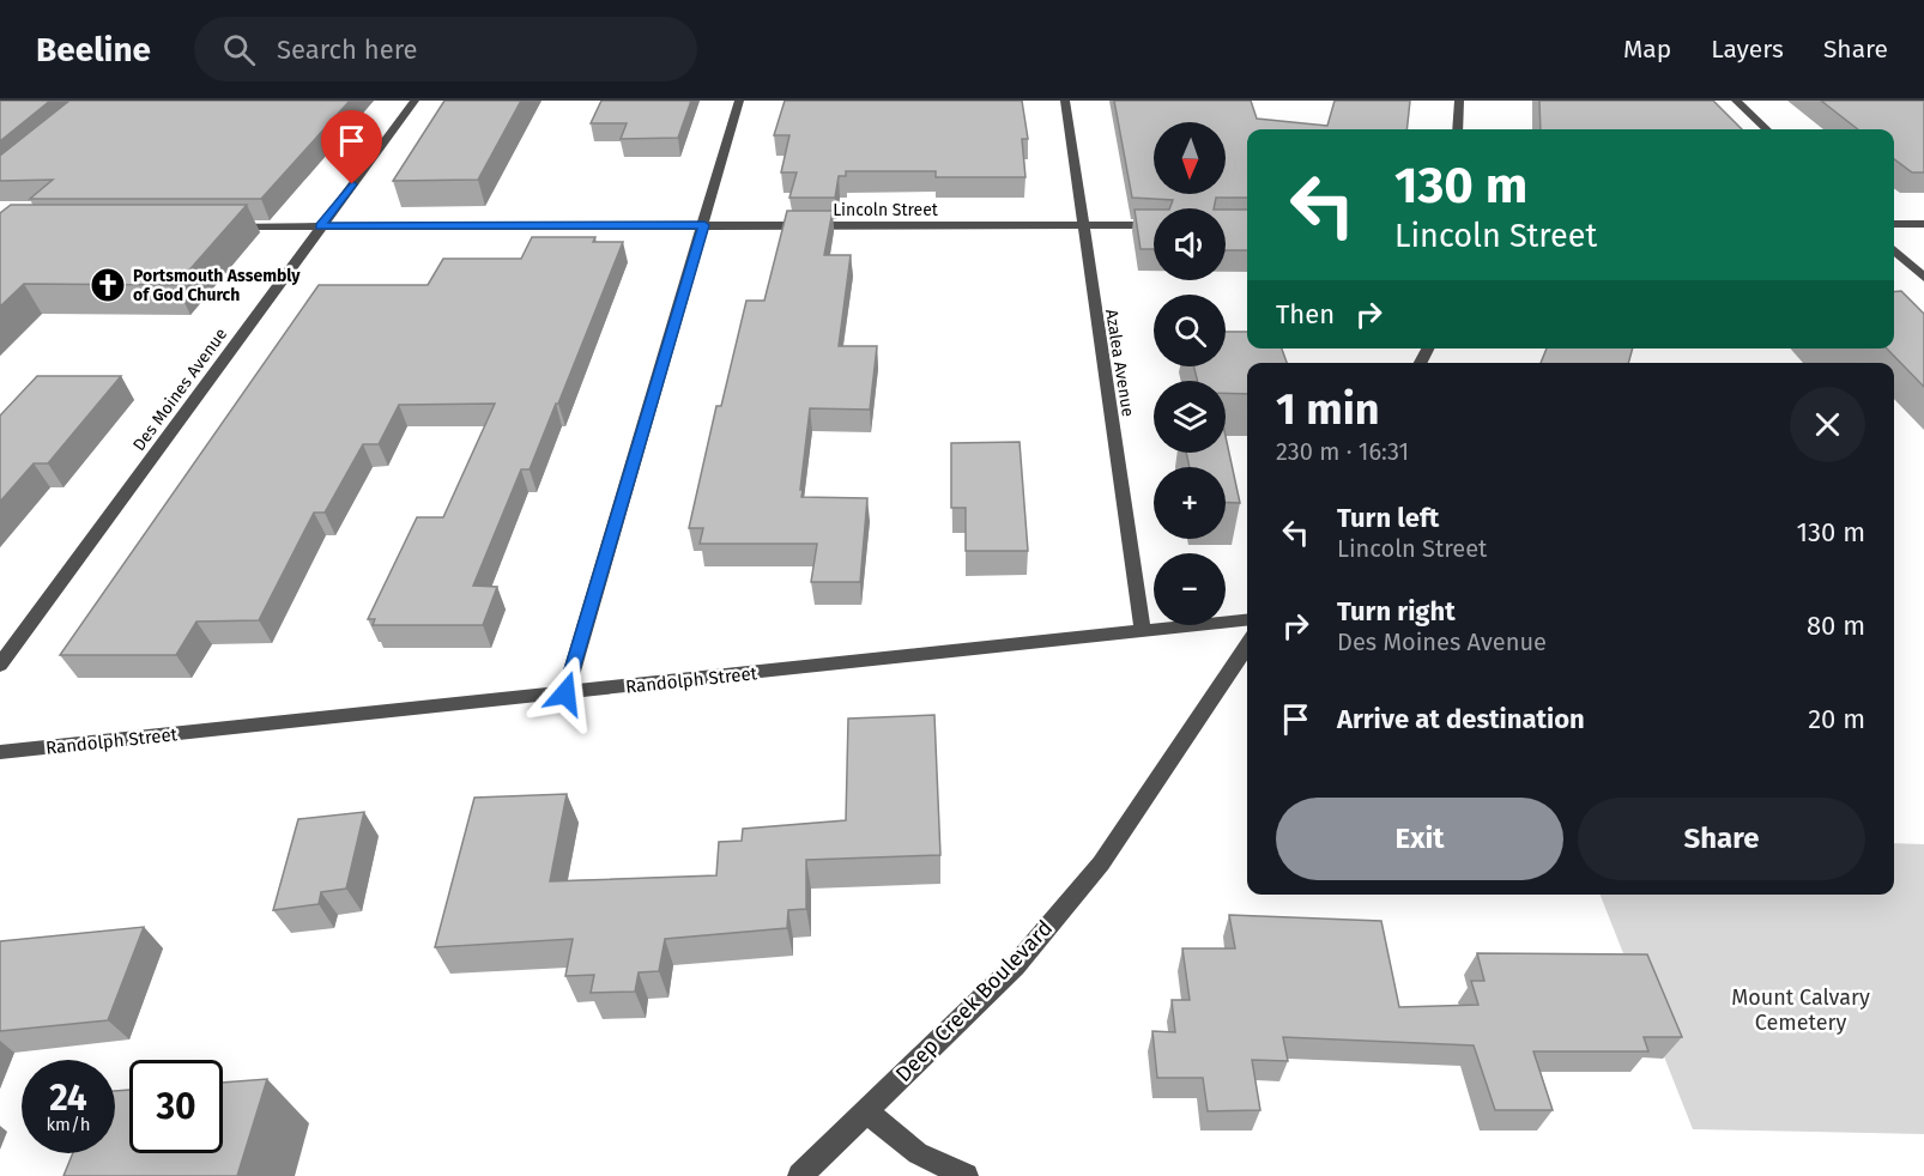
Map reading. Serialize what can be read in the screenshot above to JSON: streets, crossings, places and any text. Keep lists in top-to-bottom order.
{
  "streets": {
    "street": [
      "Lincoln Street",
      "Azalea Avenue",
      "Des Moines Avenue",
      "Randolph Street",
      "Deep Creek Boulevard"
    ]
  },
  "crossings": [
    ["Lincoln Street", "Azalea Avenue"],
    ["Lincoln Street", "Des Moines Avenue"],
    ["Azalea Avenue", "Randolph Street"]
  ],
  "parks": ["Mount Calvary Cemetery"],
  "places": {
    "church": ["Portsmouth Assembly of God Church"]
  },
  "north": "bottom",
  "page": {
    "header": "Beeline",
    "search": "Search here",
    "nav": ["Map", "Layers", "Share"],
    "map_buttons": ["+", "−"],
    "turn": ["130 m", "Lincoln Street"],
    "then": "Then",
    "heading": ["1 min", "230 m · 16:31"],
    "list": [
      {
        "name": "Turn left",
        "note": "Lincoln Street",
        "value": "130 m"
      },
      {
        "name": "Turn right",
        "note": "Des Moines Avenue",
        "value": "80 m"
      },
      {
        "name": "Arrive at destination",
        "value": "20 m"
      }
    ],
    "buttons": ["Exit", "Share"],
    "speed": "24 km/h",
    "limit": "30"
  }
}
